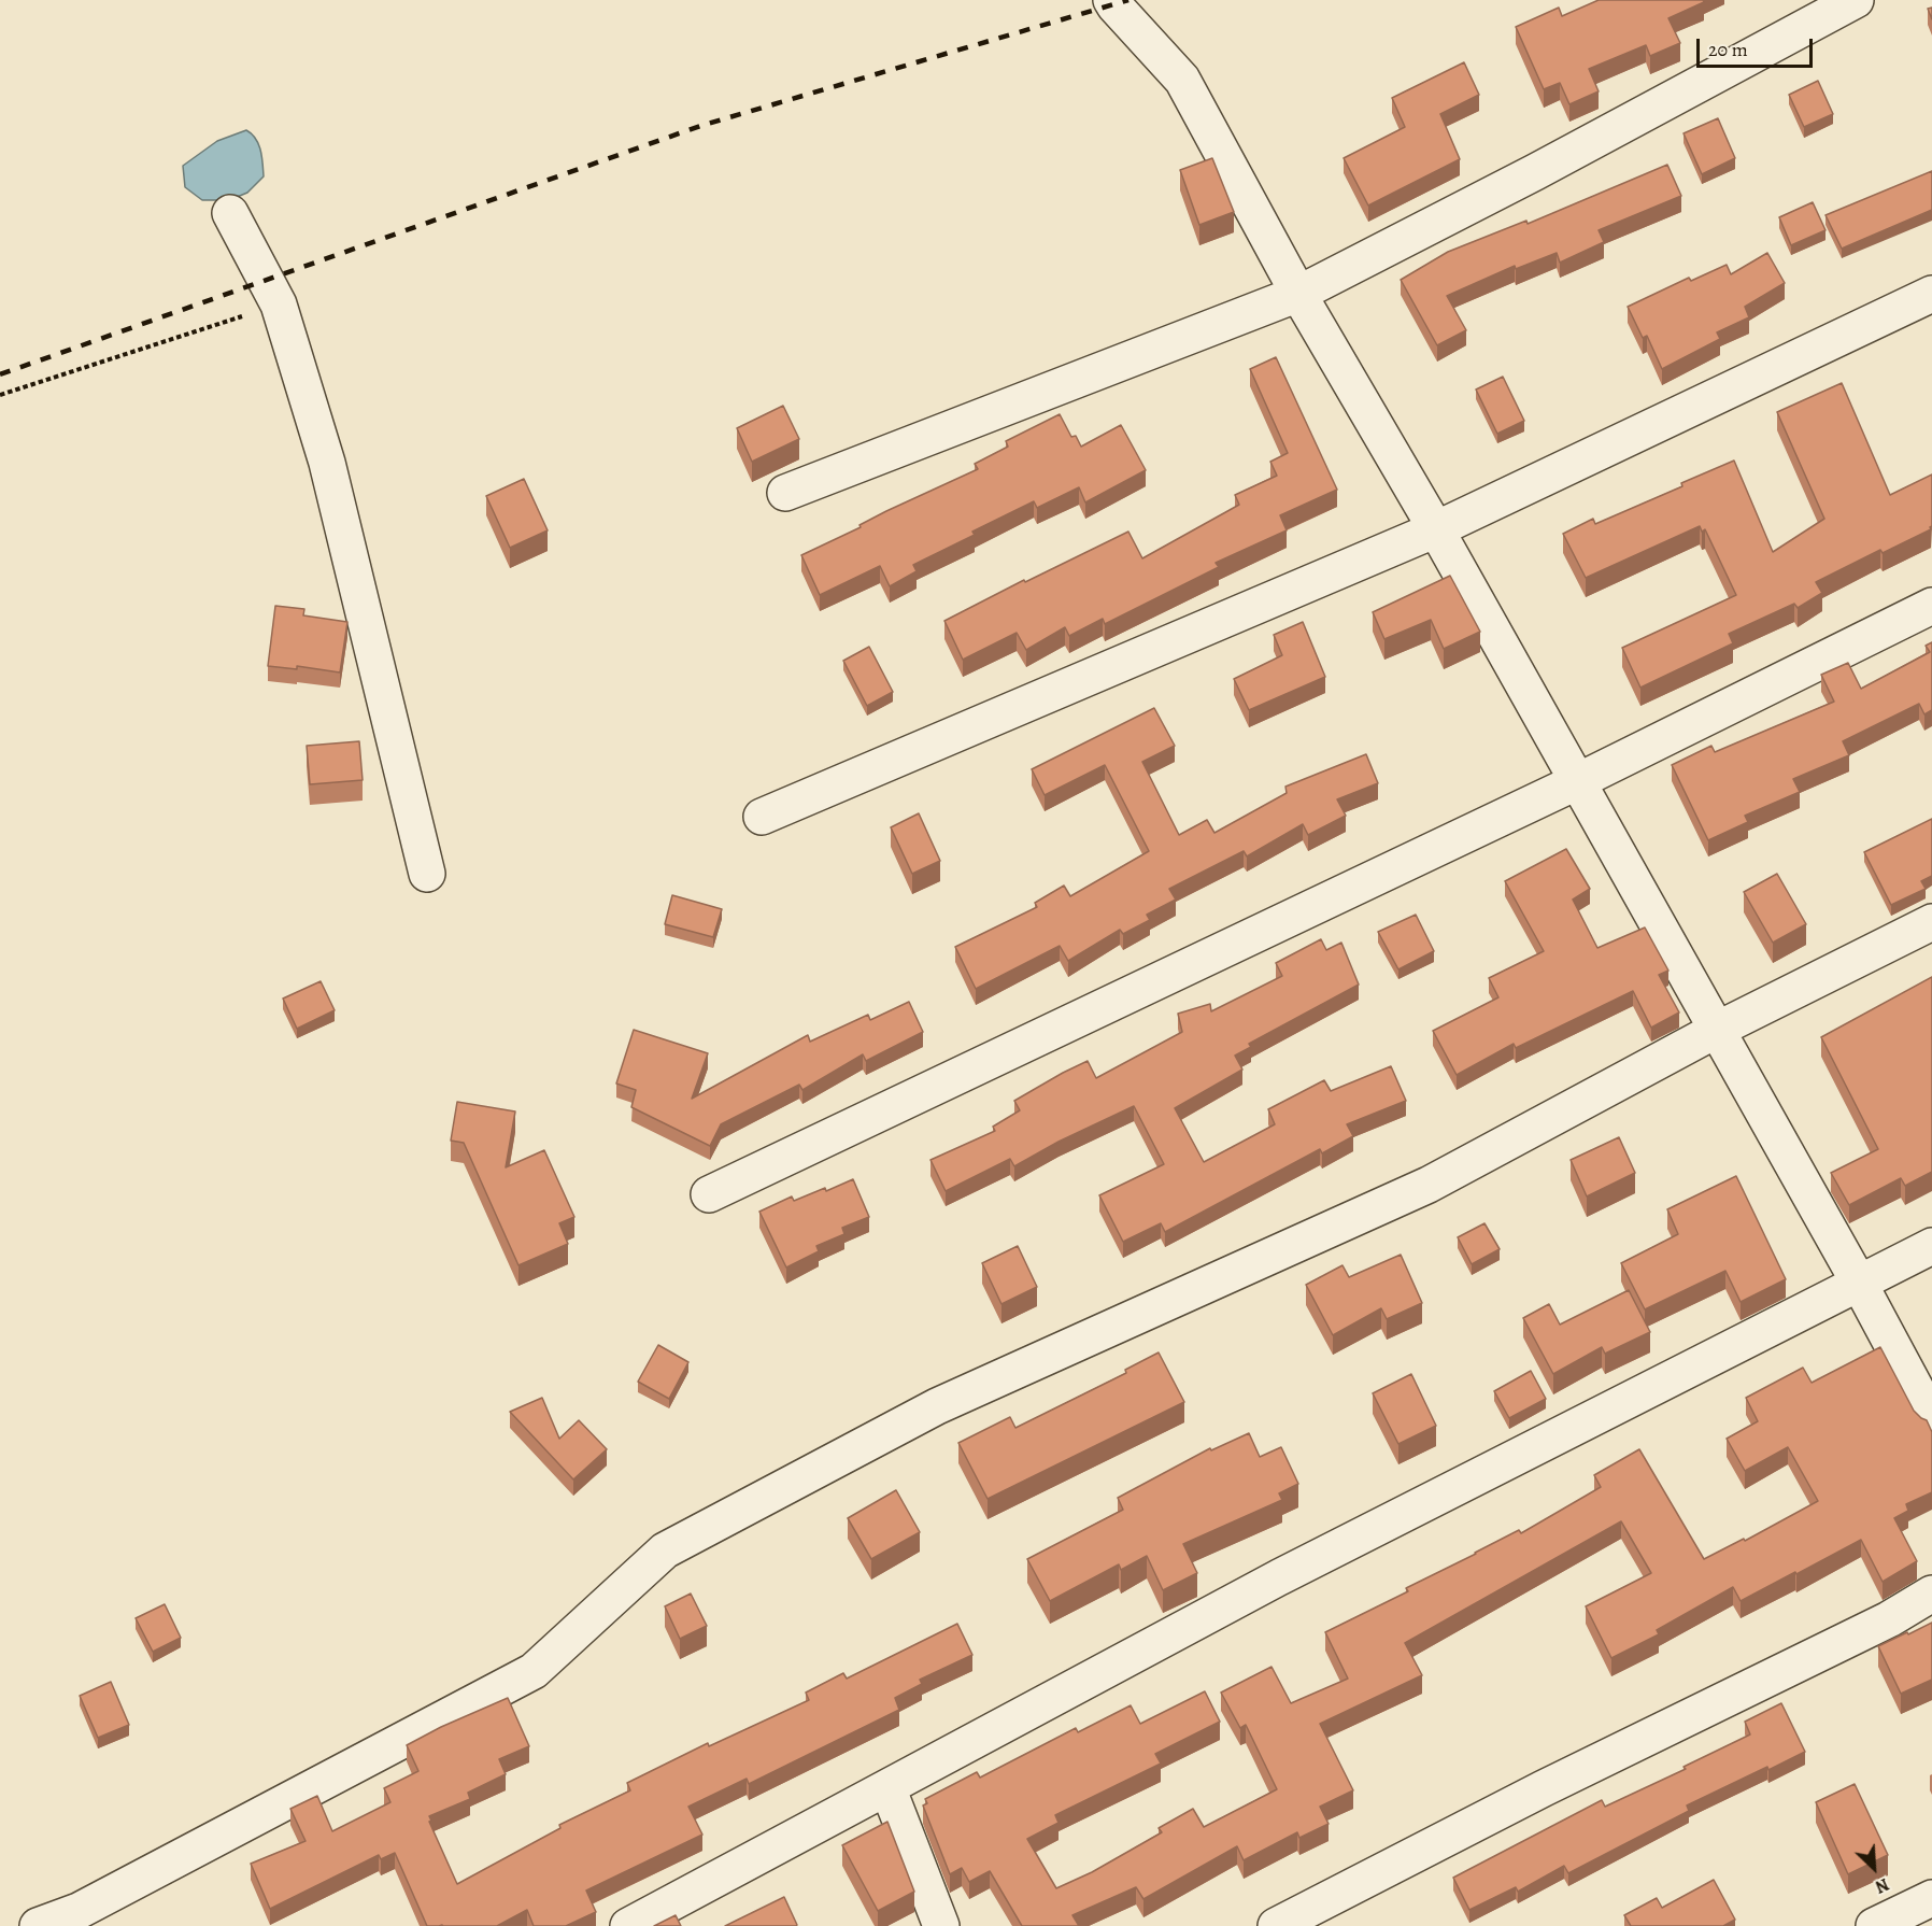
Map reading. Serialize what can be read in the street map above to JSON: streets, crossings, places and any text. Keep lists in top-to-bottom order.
{
  "scale_bar": "20 m",
  "north": "bottom right"
}
